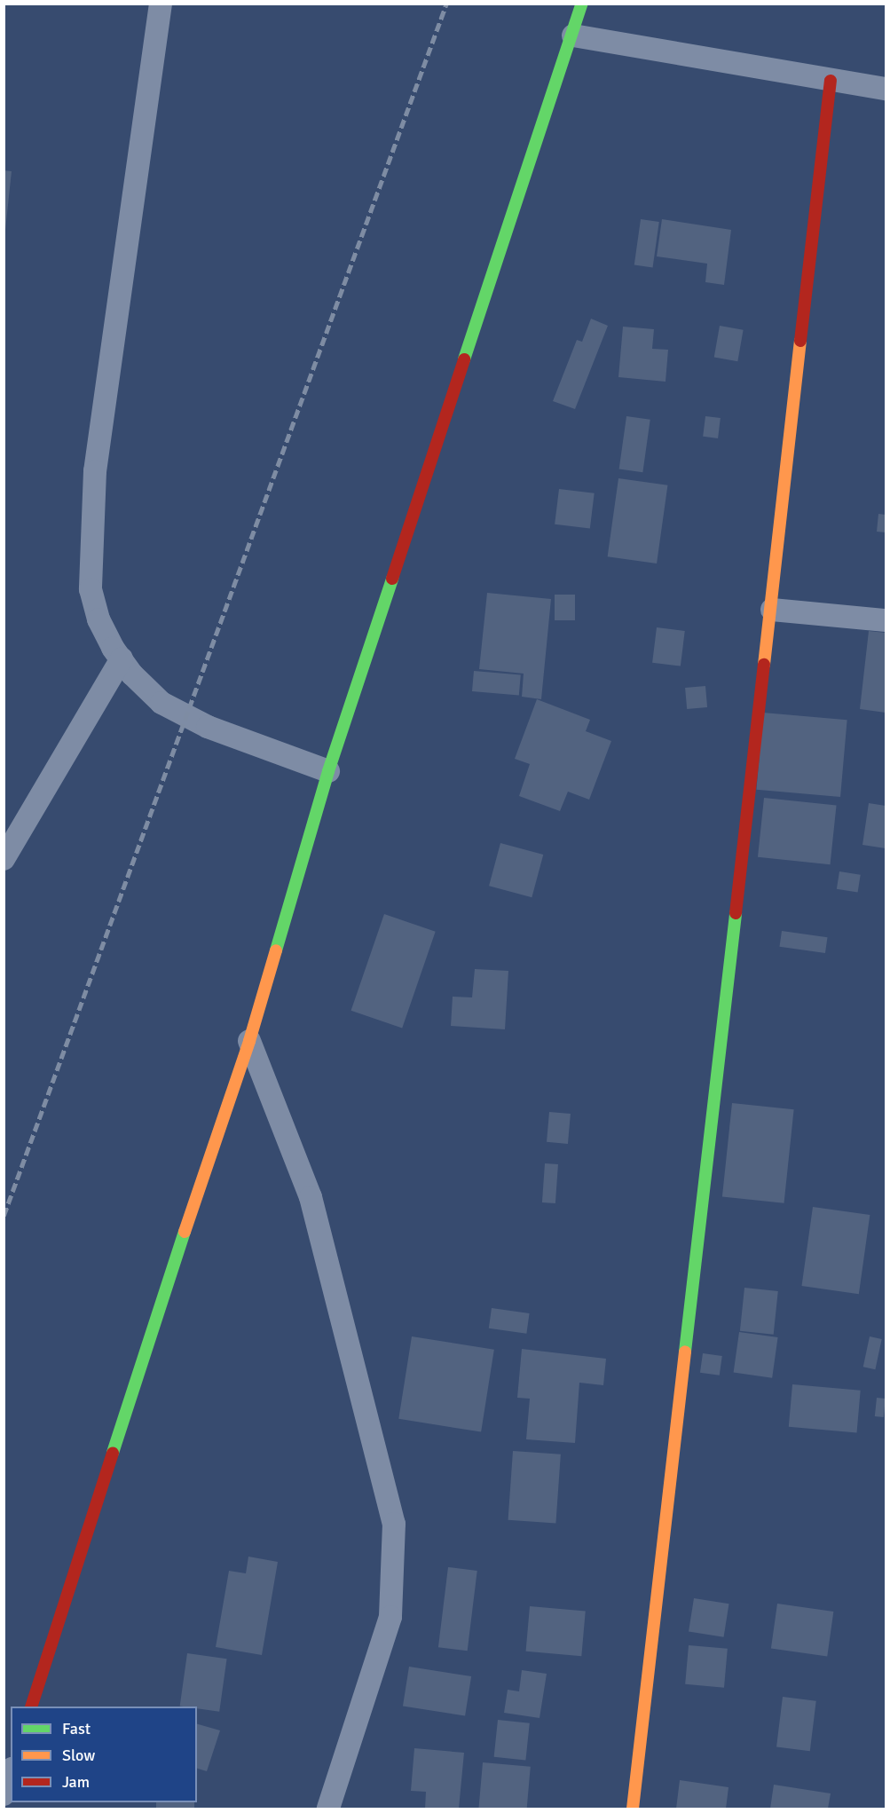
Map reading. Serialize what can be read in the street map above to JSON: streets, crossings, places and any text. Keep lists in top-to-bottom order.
{
  "legend": ["Fast", "Slow", "Jam"]
}
